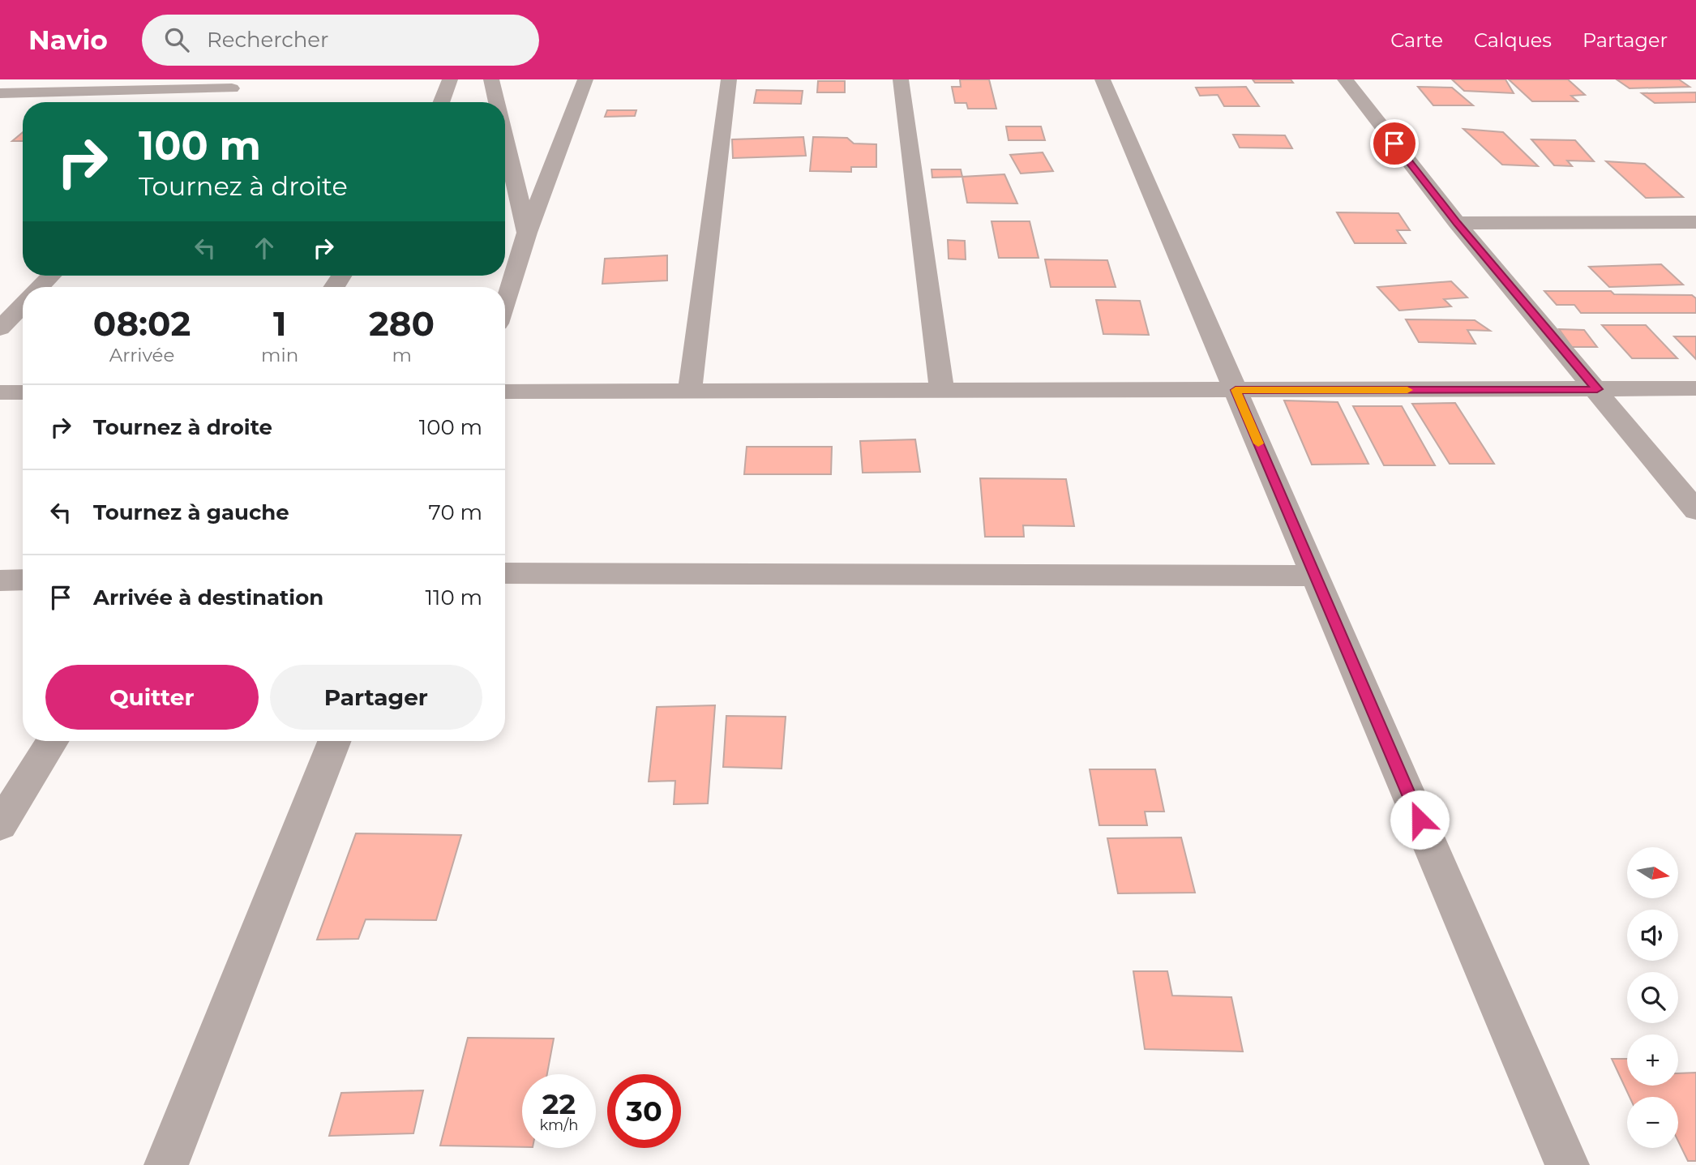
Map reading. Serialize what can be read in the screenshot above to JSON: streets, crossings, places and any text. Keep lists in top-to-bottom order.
{
  "north": "right",
  "page": {
    "header": "Navio",
    "search": "Rechercher",
    "nav": ["Carte", "Calques", "Partager"],
    "turn": ["100 m", "Tournez à droite"],
    "eta": [
      "08:02",
      "Arrivée",
      "1",
      "min",
      "280",
      "m"
    ],
    "list": [
      {
        "name": "Tournez à droite",
        "value": "100 m"
      },
      {
        "name": "Tournez à gauche",
        "value": "70 m"
      },
      {
        "name": "Arrivée à destination",
        "value": "110 m"
      }
    ],
    "buttons": ["Quitter", "Partager"],
    "map_buttons": ["+", "−"],
    "speed": "22 km/h",
    "limit": "30"
  }
}
